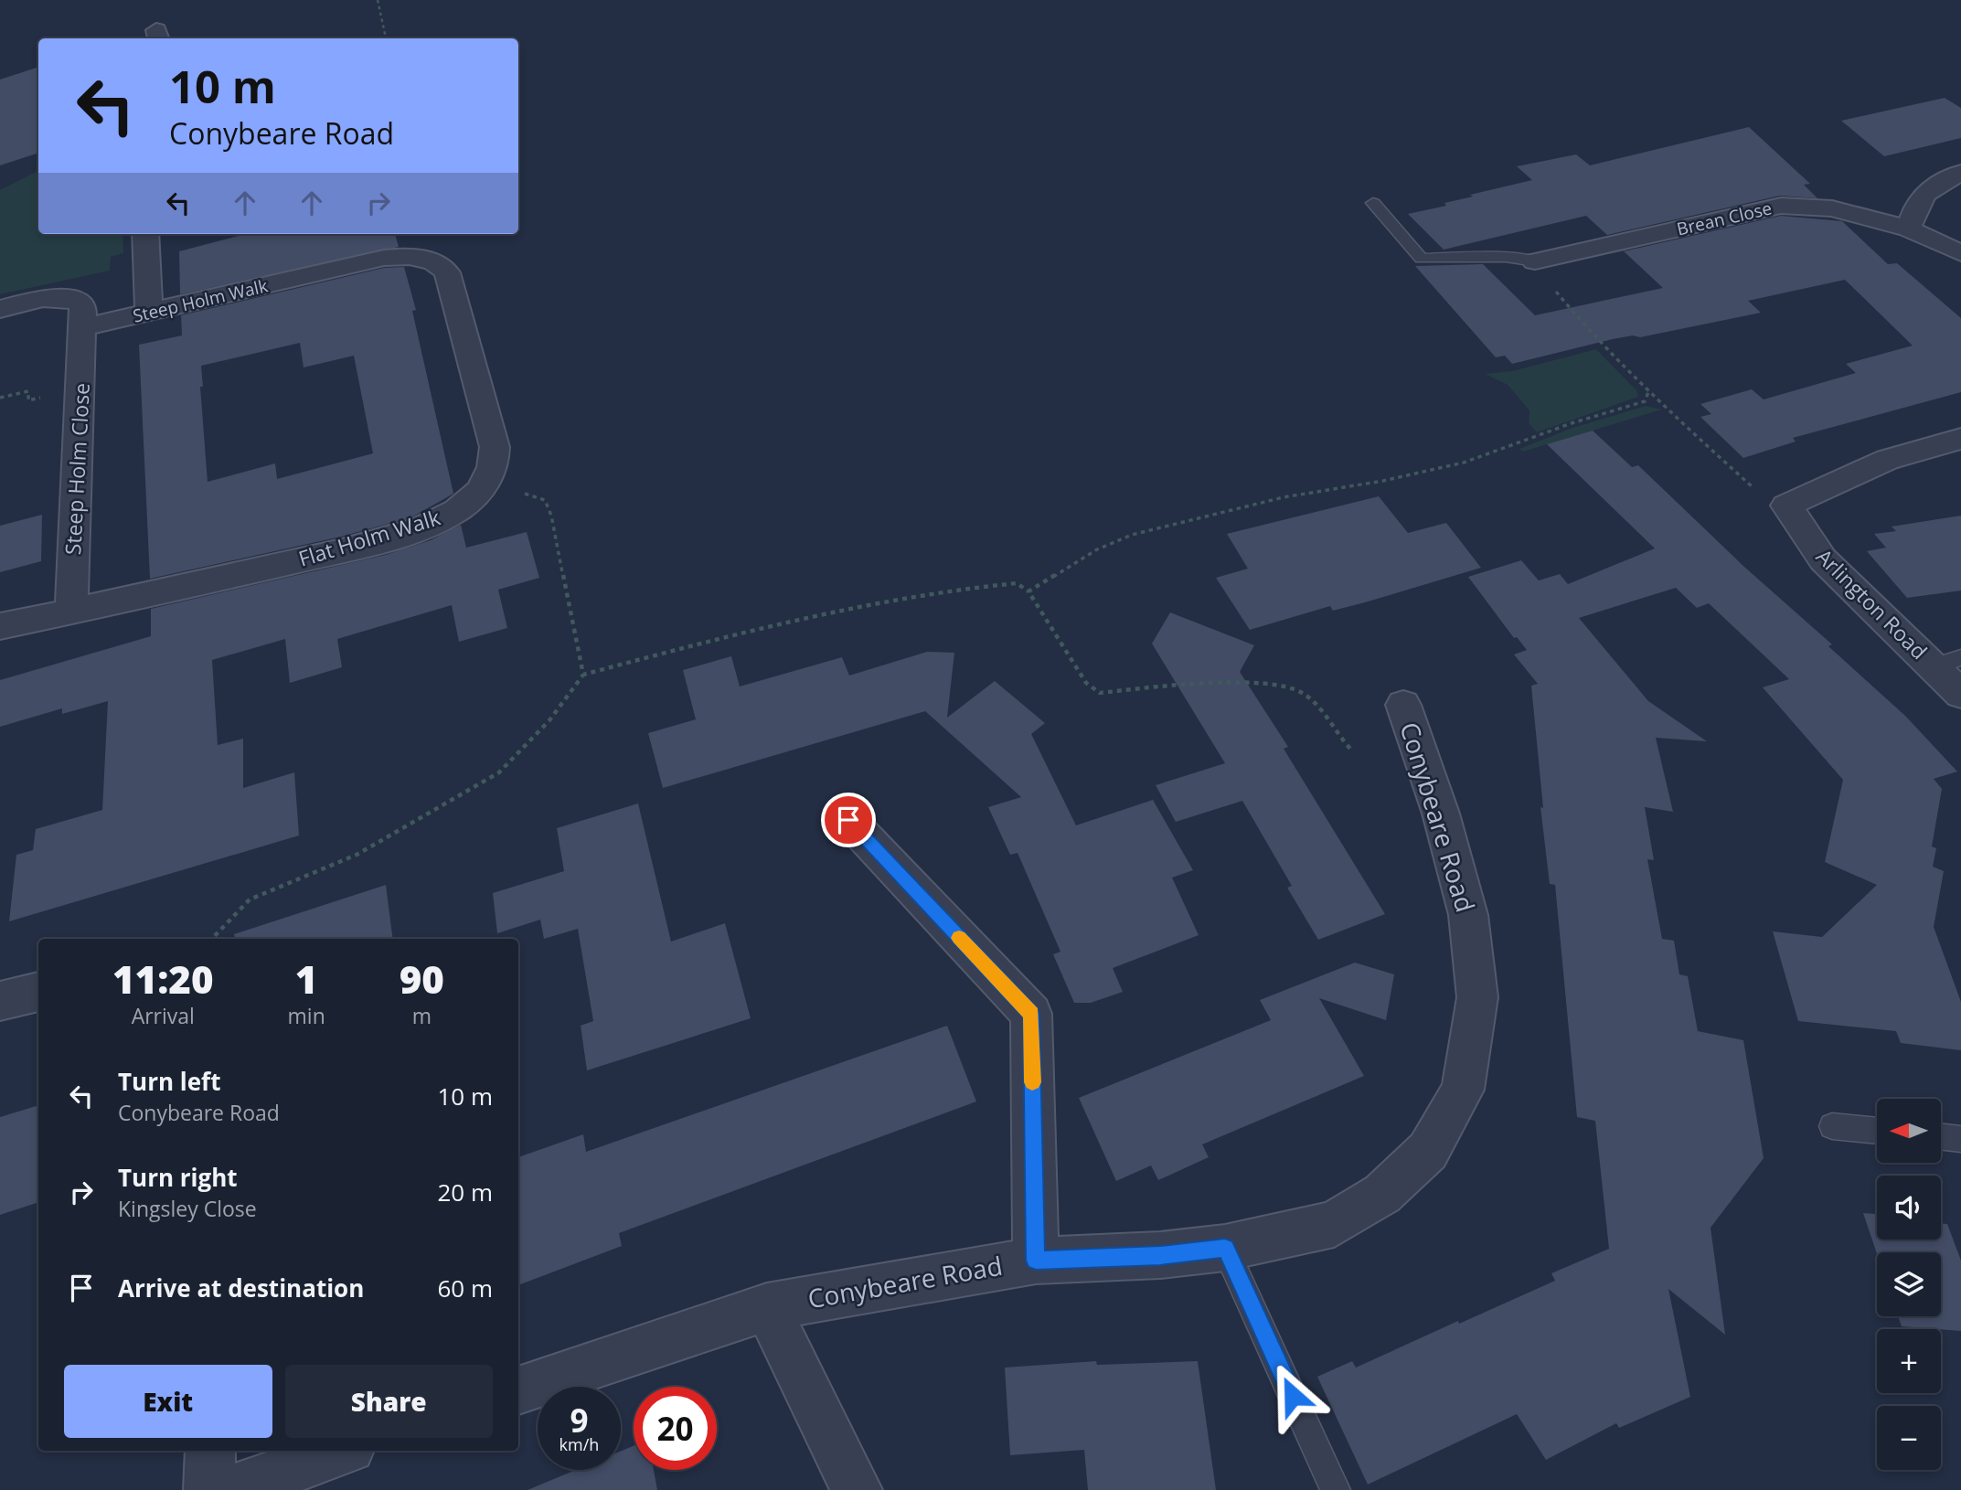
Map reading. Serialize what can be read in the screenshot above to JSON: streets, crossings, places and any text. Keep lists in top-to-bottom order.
{
  "streets": {
    "street": [
      "Brean Close",
      "Steep Holm Walk",
      "Steep Holm Close",
      "Flat Holm Walk",
      "Arlington Road",
      "Conybeare Road"
    ]
  },
  "crossings": [
    ["Steep Holm Walk", "Steep Holm Close"],
    ["Steep Holm Walk", "Flat Holm Walk"],
    ["Steep Holm Close", "Flat Holm Walk"]
  ],
  "north": "left",
  "page": {
    "turn": ["10 m", "Conybeare Road"],
    "eta": [
      "11:20",
      "Arrival",
      "1",
      "min",
      "90",
      "m"
    ],
    "list": [
      {
        "name": "Turn left",
        "note": "Conybeare Road",
        "value": "10 m"
      },
      {
        "name": "Turn right",
        "note": "Kingsley Close",
        "value": "20 m"
      },
      {
        "name": "Arrive at destination",
        "value": "60 m"
      }
    ],
    "map_buttons": ["+", "−"],
    "buttons": ["Exit", "Share"],
    "speed": "9 km/h",
    "limit": "20"
  }
}
